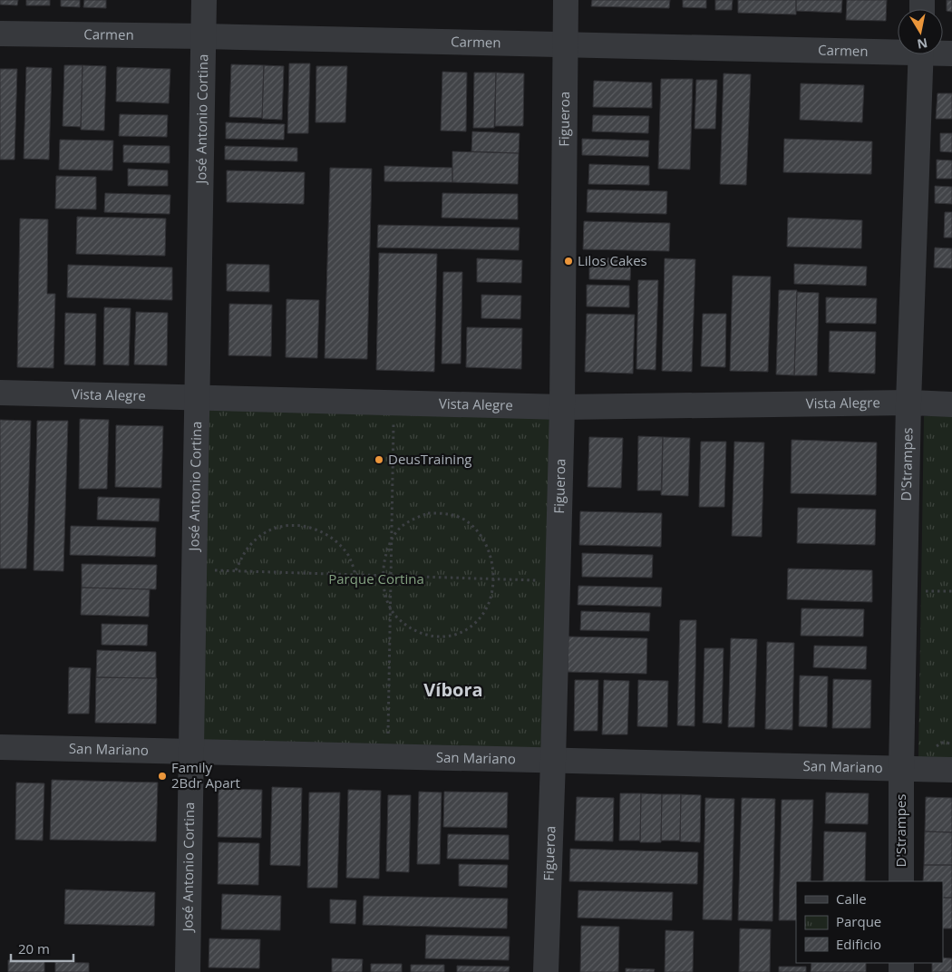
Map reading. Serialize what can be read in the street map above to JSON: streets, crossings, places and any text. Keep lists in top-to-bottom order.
{
  "streets": {
    "street": [
      "Carmen",
      "José Antonio Cortina",
      "Figueroa",
      "Vista Alegre",
      "D'Strampes",
      "San Mariano"
    ]
  },
  "crossings": [
    ["Carmen", "José Antonio Cortina"],
    ["Carmen", "Figueroa"],
    ["José Antonio Cortina", "Vista Alegre"],
    ["José Antonio Cortina", "San Mariano"],
    ["Figueroa", "Vista Alegre"],
    ["Figueroa", "San Mariano"],
    ["Vista Alegre", "D'Strampes"],
    ["D'Strampes", "San Mariano"]
  ],
  "districts": ["Víbora"],
  "parks": ["Parque Cortina"],
  "places": ["Lilos Cakes", "DeusTraining", "Family 2Bdr Apart"],
  "legend": ["Calle", "Parque", "Edificio"],
  "scale_bar": "20 m",
  "north": "bottom"
}
